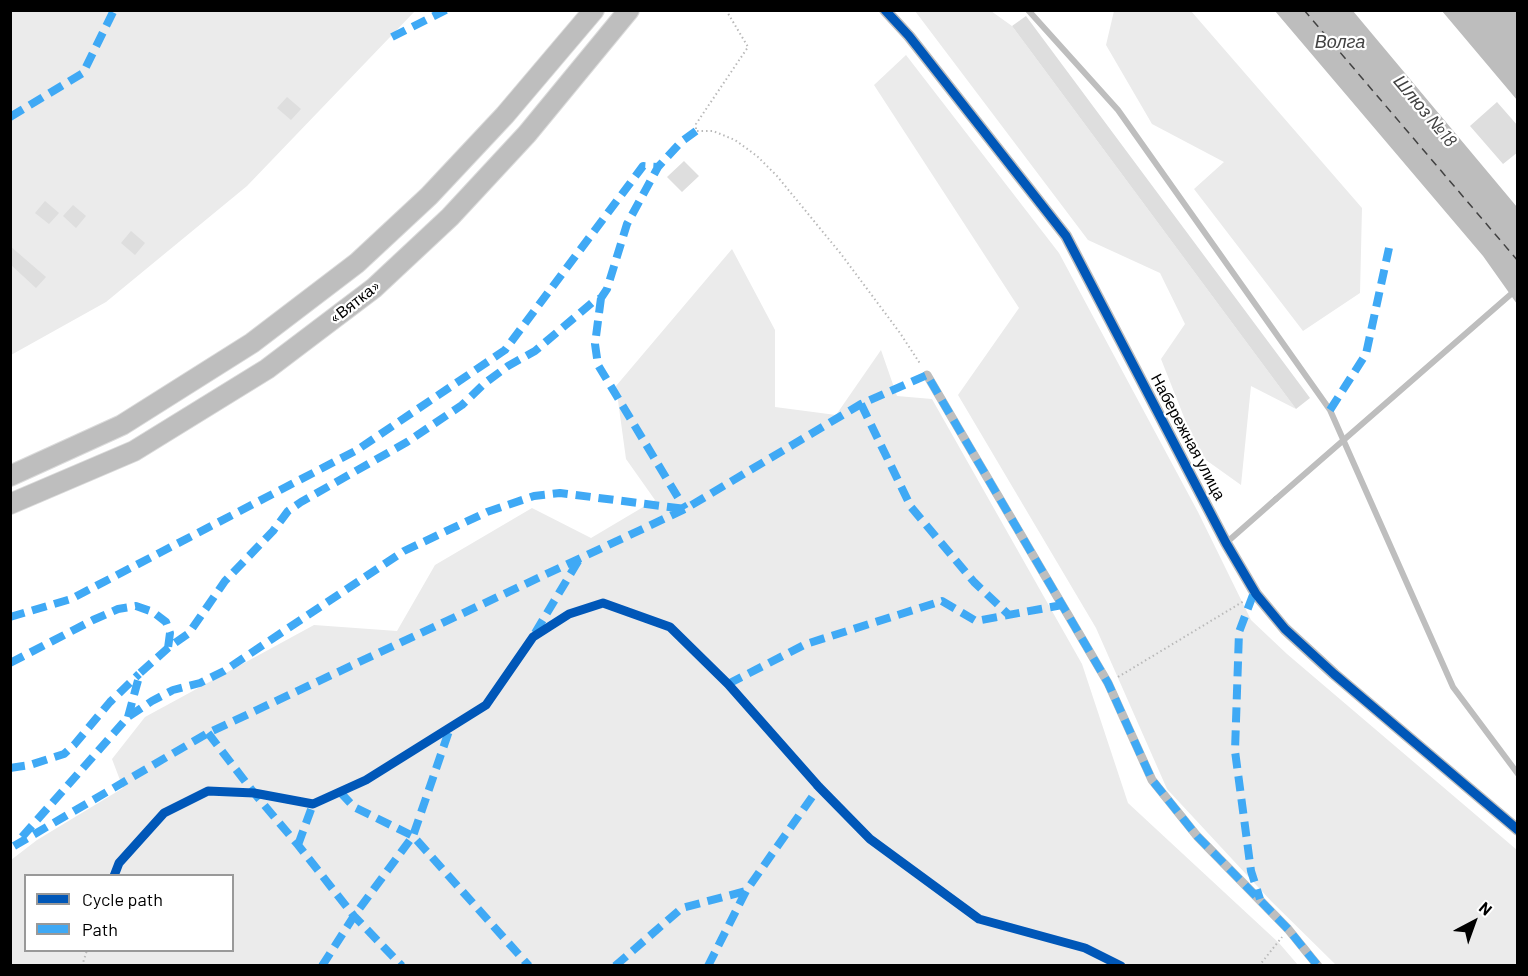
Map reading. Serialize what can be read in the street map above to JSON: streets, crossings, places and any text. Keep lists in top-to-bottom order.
{
  "streets": {
    "highway": ["«Вятка»"],
    "street": ["Набережная улица"]
  },
  "water": ["Волга", "Шлюз №18"],
  "legend": ["Cycle path", "Path"],
  "north": "top right"
}
